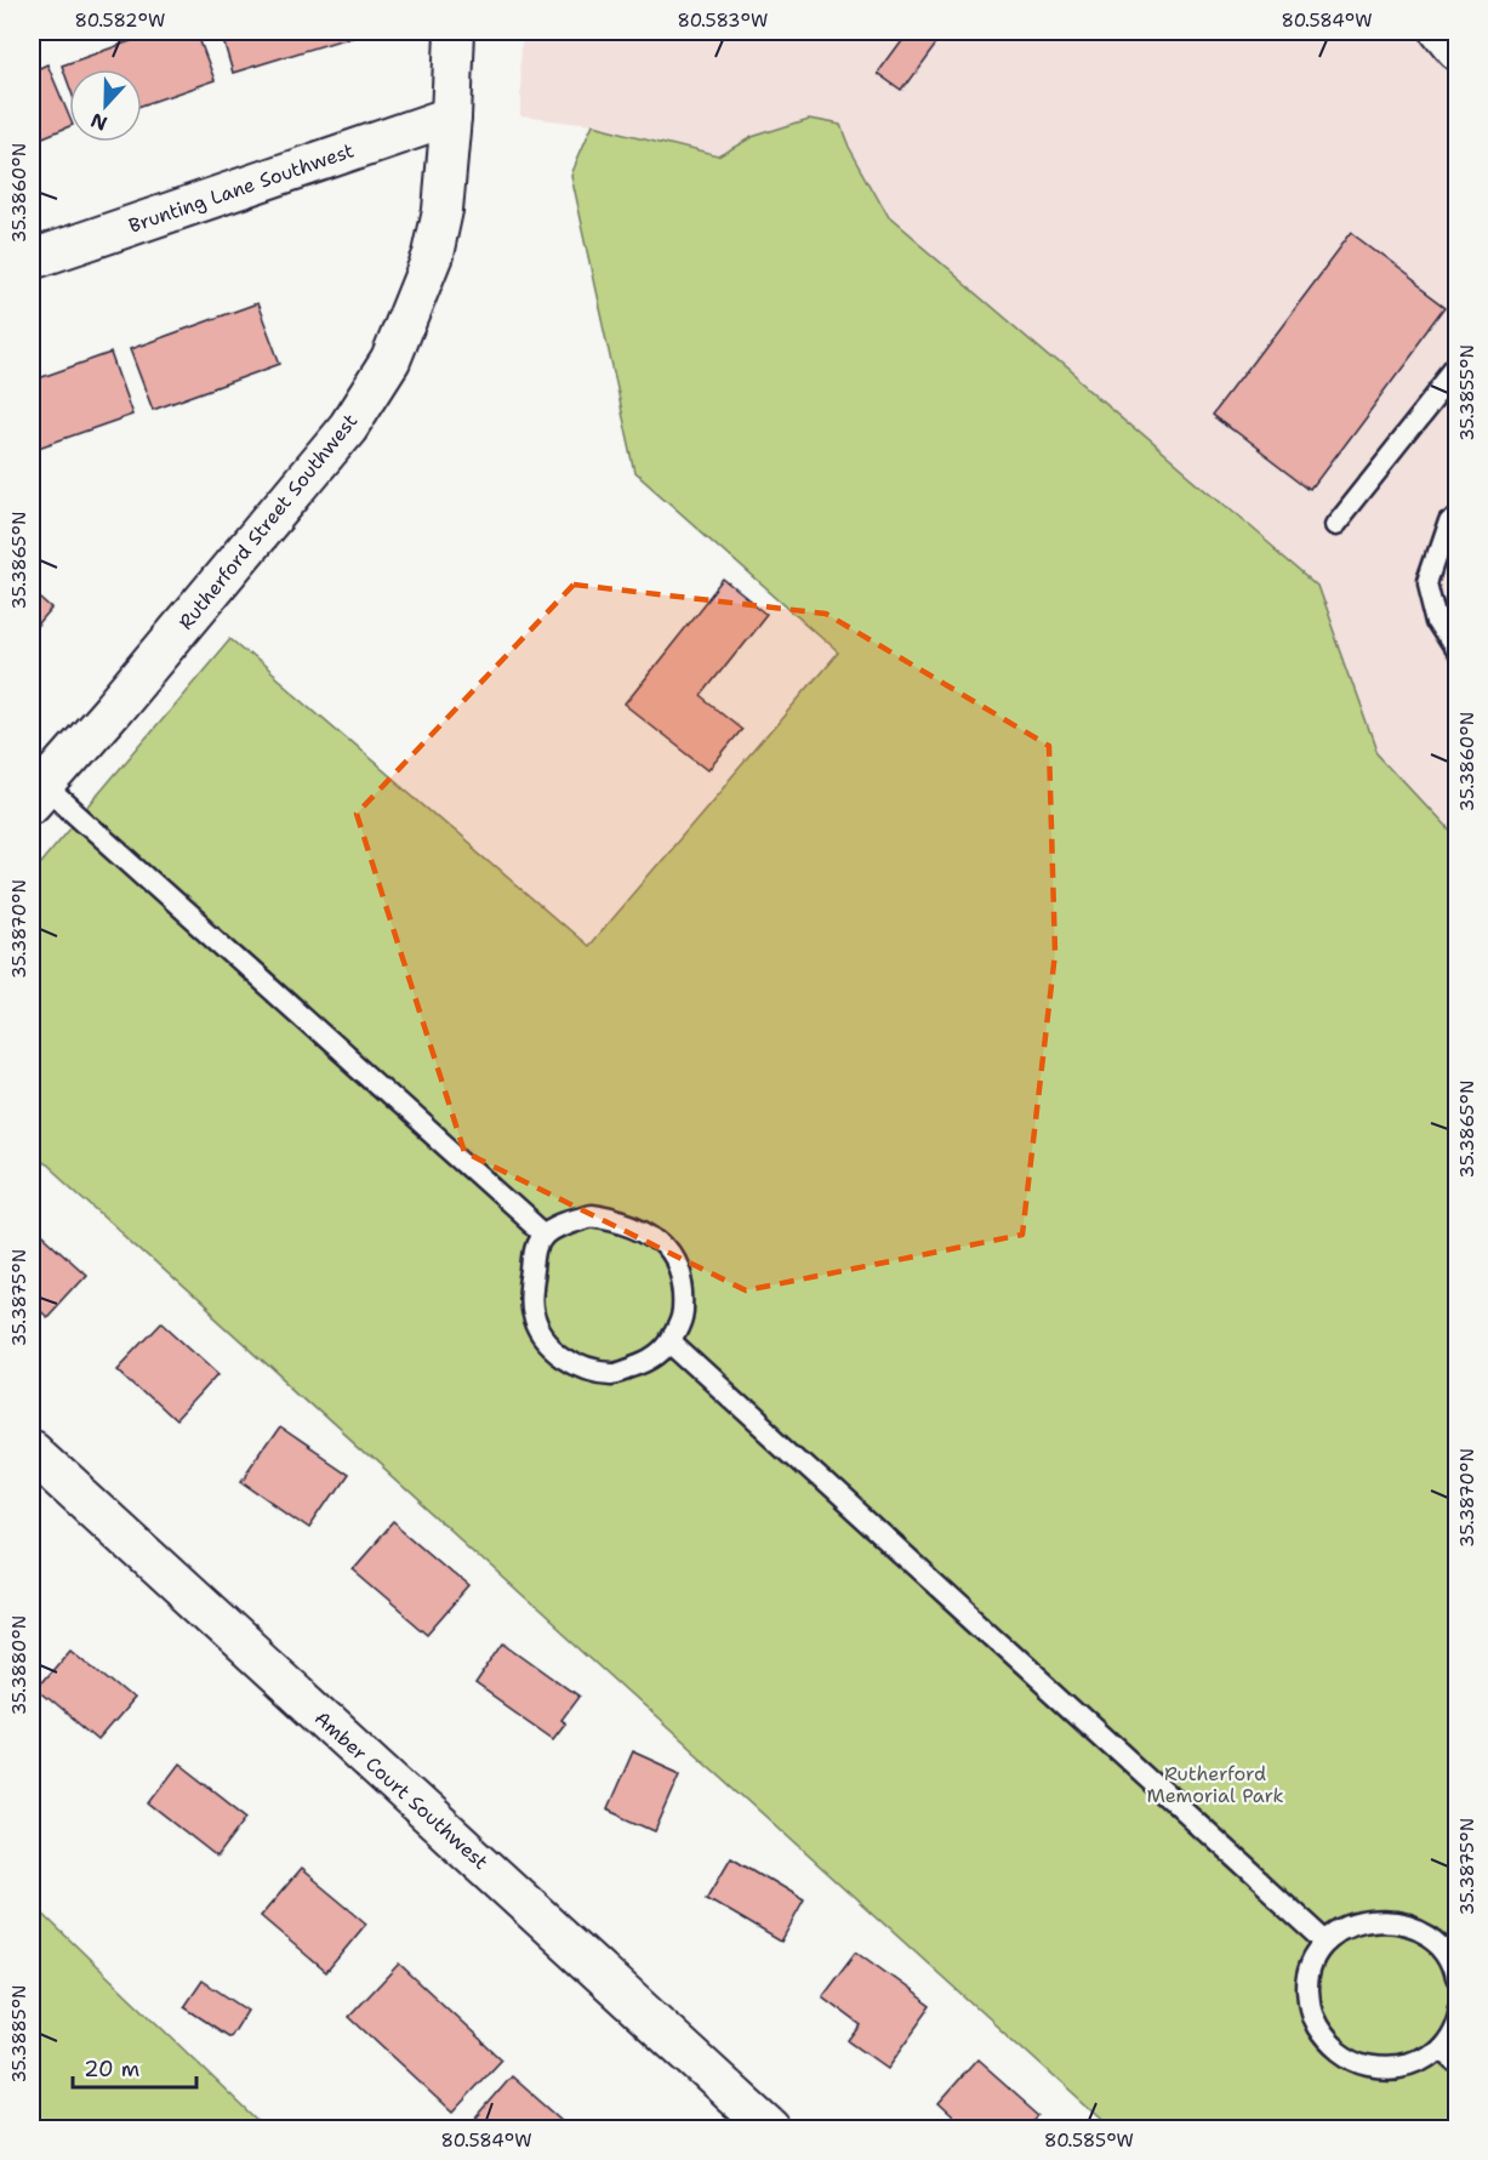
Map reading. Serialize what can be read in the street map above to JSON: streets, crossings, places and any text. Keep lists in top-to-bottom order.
{
  "streets": {
    "street": ["Brunting Lane Southwest", "Rutherford Street Southwest", "Amber Court Southwest"]
  },
  "crossings": [
    ["Brunting Lane Southwest", "Rutherford Street Southwest"]
  ],
  "parks": ["Rutherford Memorial Park"],
  "scale_bar": "20 m",
  "north": "bottom",
  "coordinates": [
    "80.582°W",
    "80.583°W",
    "80.584°W",
    "35.3860°N",
    "35.3855°N",
    "35.3865°N",
    "35.3870°N",
    "35.3875°N",
    "35.3880°N",
    "35.3885°N",
    "80.585°W"
  ]
}
